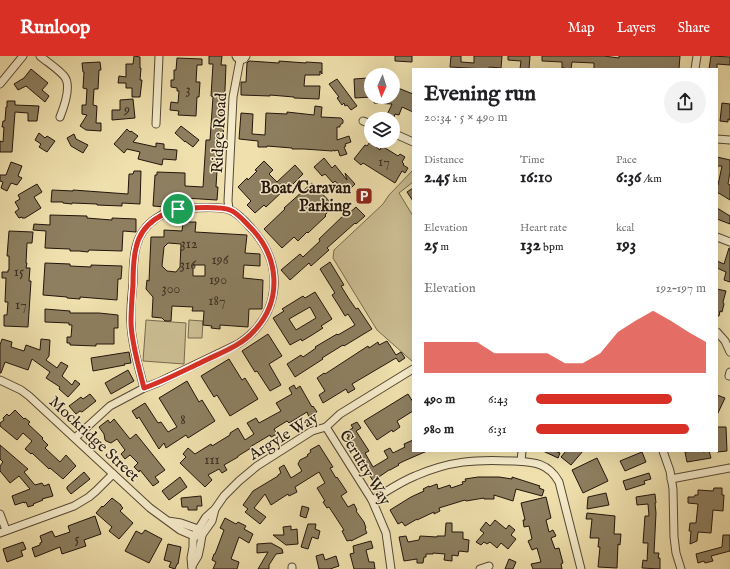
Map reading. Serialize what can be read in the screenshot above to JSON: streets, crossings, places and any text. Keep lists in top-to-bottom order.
{
  "streets": {
    "street": [
      "Ridge Road",
      "Argyle Way",
      "Mockridge Street",
      "Cerutty Way"
    ]
  },
  "crossings": [
    ["Argyle Way", "Mockridge Street"],
    ["Argyle Way", "Cerutty Way"]
  ],
  "places": {
    "parking": ["Boat/Caravan Parking"]
  },
  "house_numbers": [
    "3",
    "9",
    "17",
    "312",
    "196",
    "316",
    "15",
    "190",
    "300",
    "187",
    "17",
    "8",
    "111",
    "5"
  ],
  "north": "bottom",
  "page": {
    "header": "Runloop",
    "nav": ["Map", "Layers", "Share"],
    "heading": ["Evening run", "20:34 · 5 × 490 m"],
    "stats": [
      ["Distance", "2.45 km"],
      ["Time", "16:10"],
      ["Pace", "6:36 /km"],
      ["Elevation", "25 m"],
      ["Heart rate", "132 bpm"],
      ["kcal", "193"]
    ],
    "chart": ["Elevation", "192–197 m"],
    "list": [
      {
        "name": "490 m",
        "note": "6:43"
      },
      {
        "name": "980 m",
        "note": "6:31"
      }
    ]
  }
}
